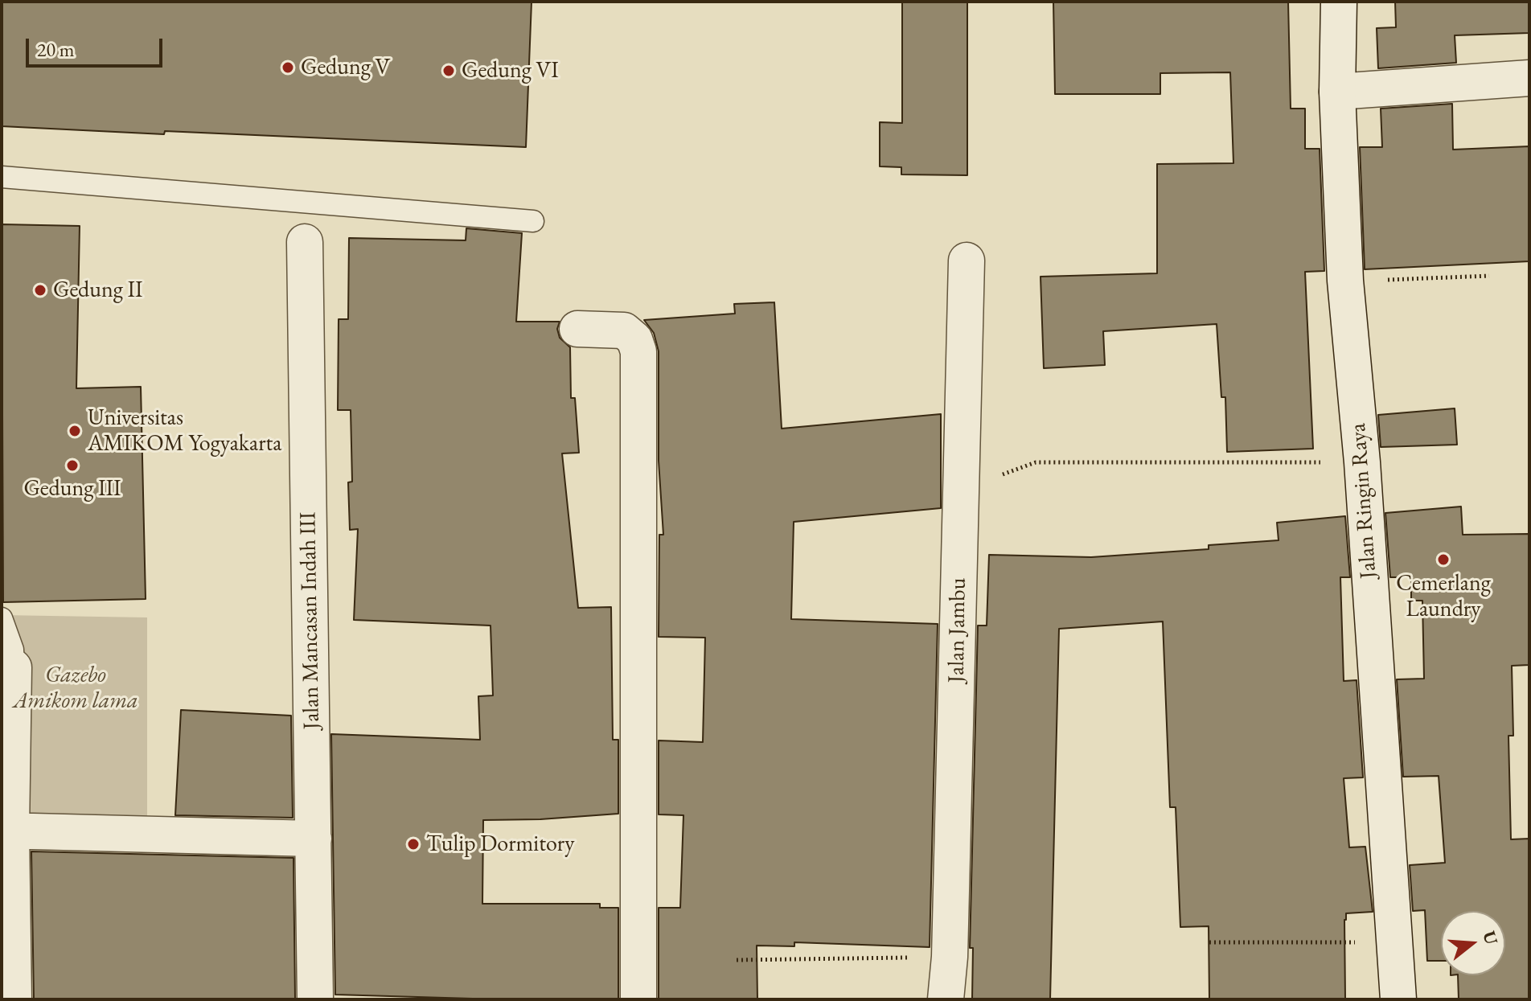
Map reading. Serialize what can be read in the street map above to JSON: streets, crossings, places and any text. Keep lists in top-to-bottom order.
{
  "streets": {
    "street": ["Jalan Ringin Raya", "Jalan Mancasan Indah III", "Jalan Jambu"]
  },
  "parks": ["Gazebo Amikom lama"],
  "places": [
    "Gedung V",
    "Gedung VI",
    "Gedung II",
    "Universitas AMIKOM Yogyakarta",
    "Gedung III",
    "Cemerlang Laundry",
    "Tulip Dormitory"
  ],
  "scale_bar": "20 m",
  "north": "right"
}
